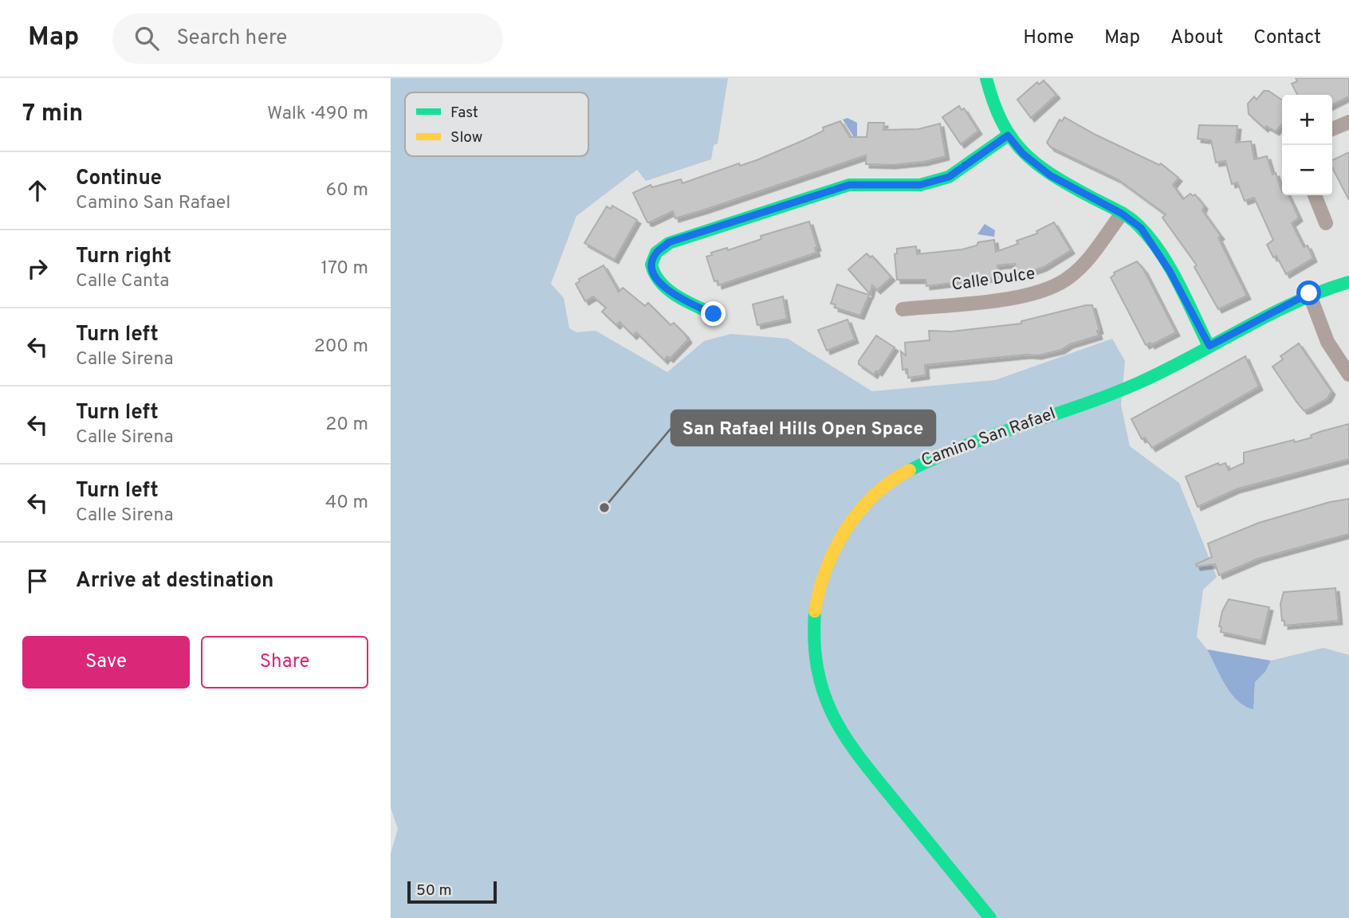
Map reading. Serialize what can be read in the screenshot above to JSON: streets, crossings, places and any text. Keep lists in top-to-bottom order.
{
  "streets": {
    "street": ["Calle Dulce", "Camino San Rafael"]
  },
  "places": ["San Rafael Hills Open Space"],
  "legend": ["Fast", "Slow"],
  "scale_bar": "50 m",
  "page": {
    "header": "Map",
    "search": "Search here",
    "nav": [
      "Home",
      "Map",
      "About",
      "Contact"
    ],
    "heading": ["7 min", "Walk · 490 m"],
    "map_buttons": ["+", "−"],
    "list": [
      ["Continue", "Camino San Rafael", "60 m"],
      ["Turn right", "Calle Canta", "170 m"],
      ["Turn left", "Calle Sirena", "200 m"],
      ["Turn left", "Calle Sirena", "20 m"],
      ["Turn left", "Calle Sirena", "40 m"],
      "Arrive at destination"
    ],
    "buttons": ["Save", "Share"],
    "scale": "50 m"
  }
}
